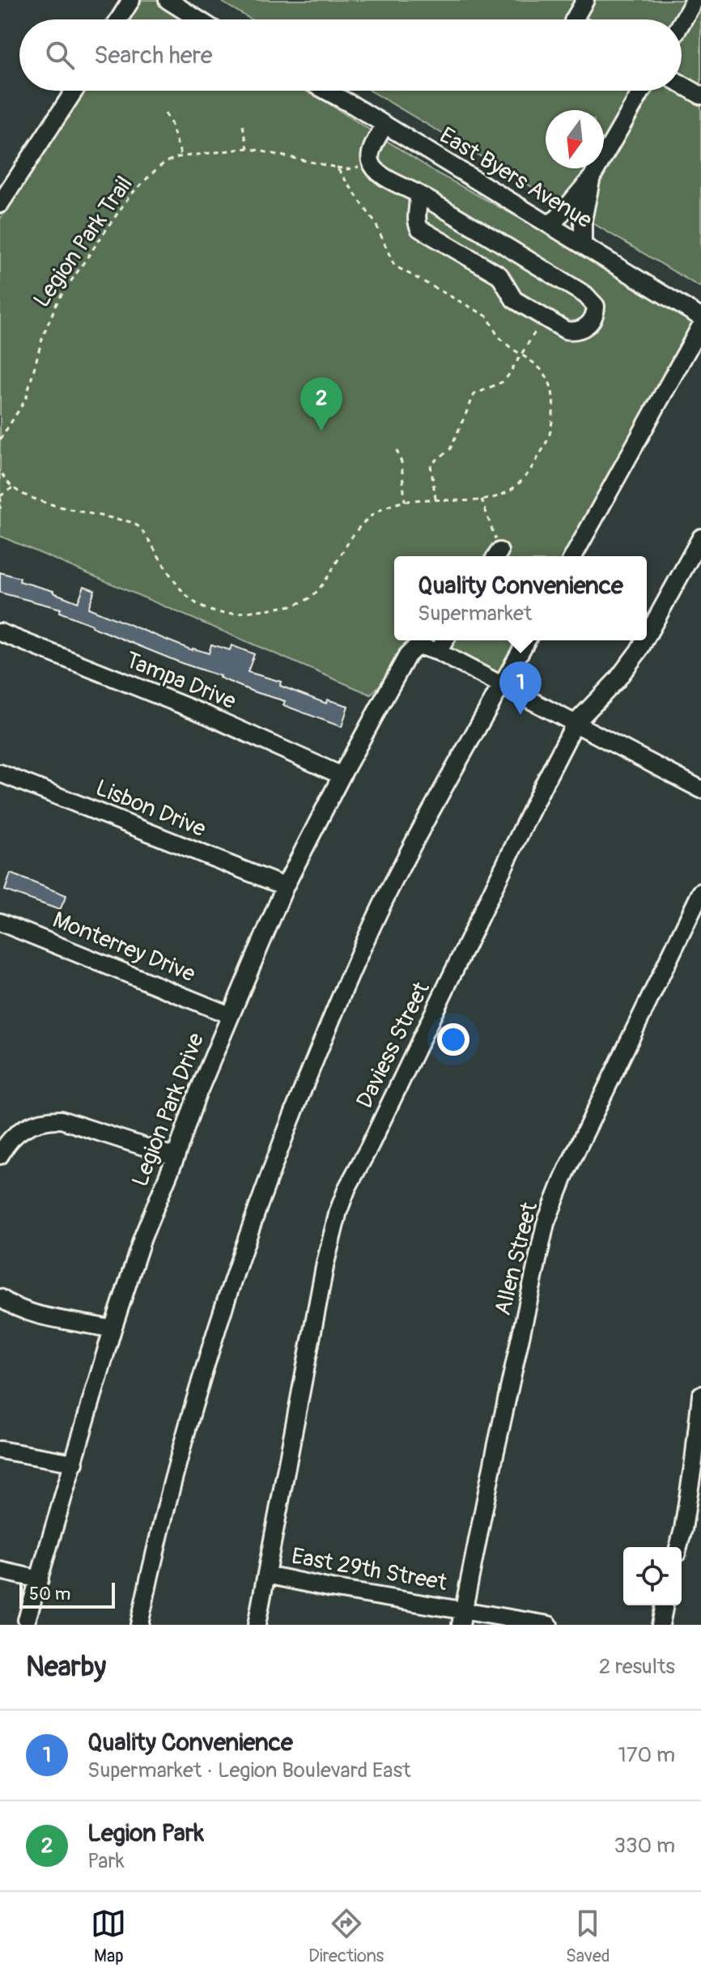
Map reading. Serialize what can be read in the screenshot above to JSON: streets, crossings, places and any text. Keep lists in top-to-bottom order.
{
  "streets": {
    "street": [
      "East Byers Avenue",
      "Tampa Drive",
      "Lisbon Drive",
      "Monterrey Drive",
      "Daviess Street",
      "Legion Park Drive",
      "Allen Street",
      "East 29th Street"
    ],
    "path": ["Legion Park Trail"]
  },
  "crossings": [
    ["Tampa Drive", "Legion Park Drive"],
    ["Lisbon Drive", "Legion Park Drive"],
    ["Monterrey Drive", "Legion Park Drive"],
    ["Daviess Street", "East 29th Street"],
    ["Allen Street", "East 29th Street"]
  ],
  "scale_bar": "50 m",
  "north": "bottom",
  "page": {
    "search": "Search here",
    "pins": ["2", "1"],
    "popup": ["Quality Convenience", "Supermarket"],
    "scale": "50 m",
    "heading": ["Nearby", "2 results"],
    "list": [
      {
        "mark": "1",
        "name": "Quality Convenience",
        "note": "Supermarket · Legion Boulevard East",
        "value": "170 m"
      },
      {
        "mark": "2",
        "name": "Legion Park",
        "note": "Park",
        "value": "330 m"
      }
    ],
    "nav": ["Map", "Directions", "Saved"]
  }
}
